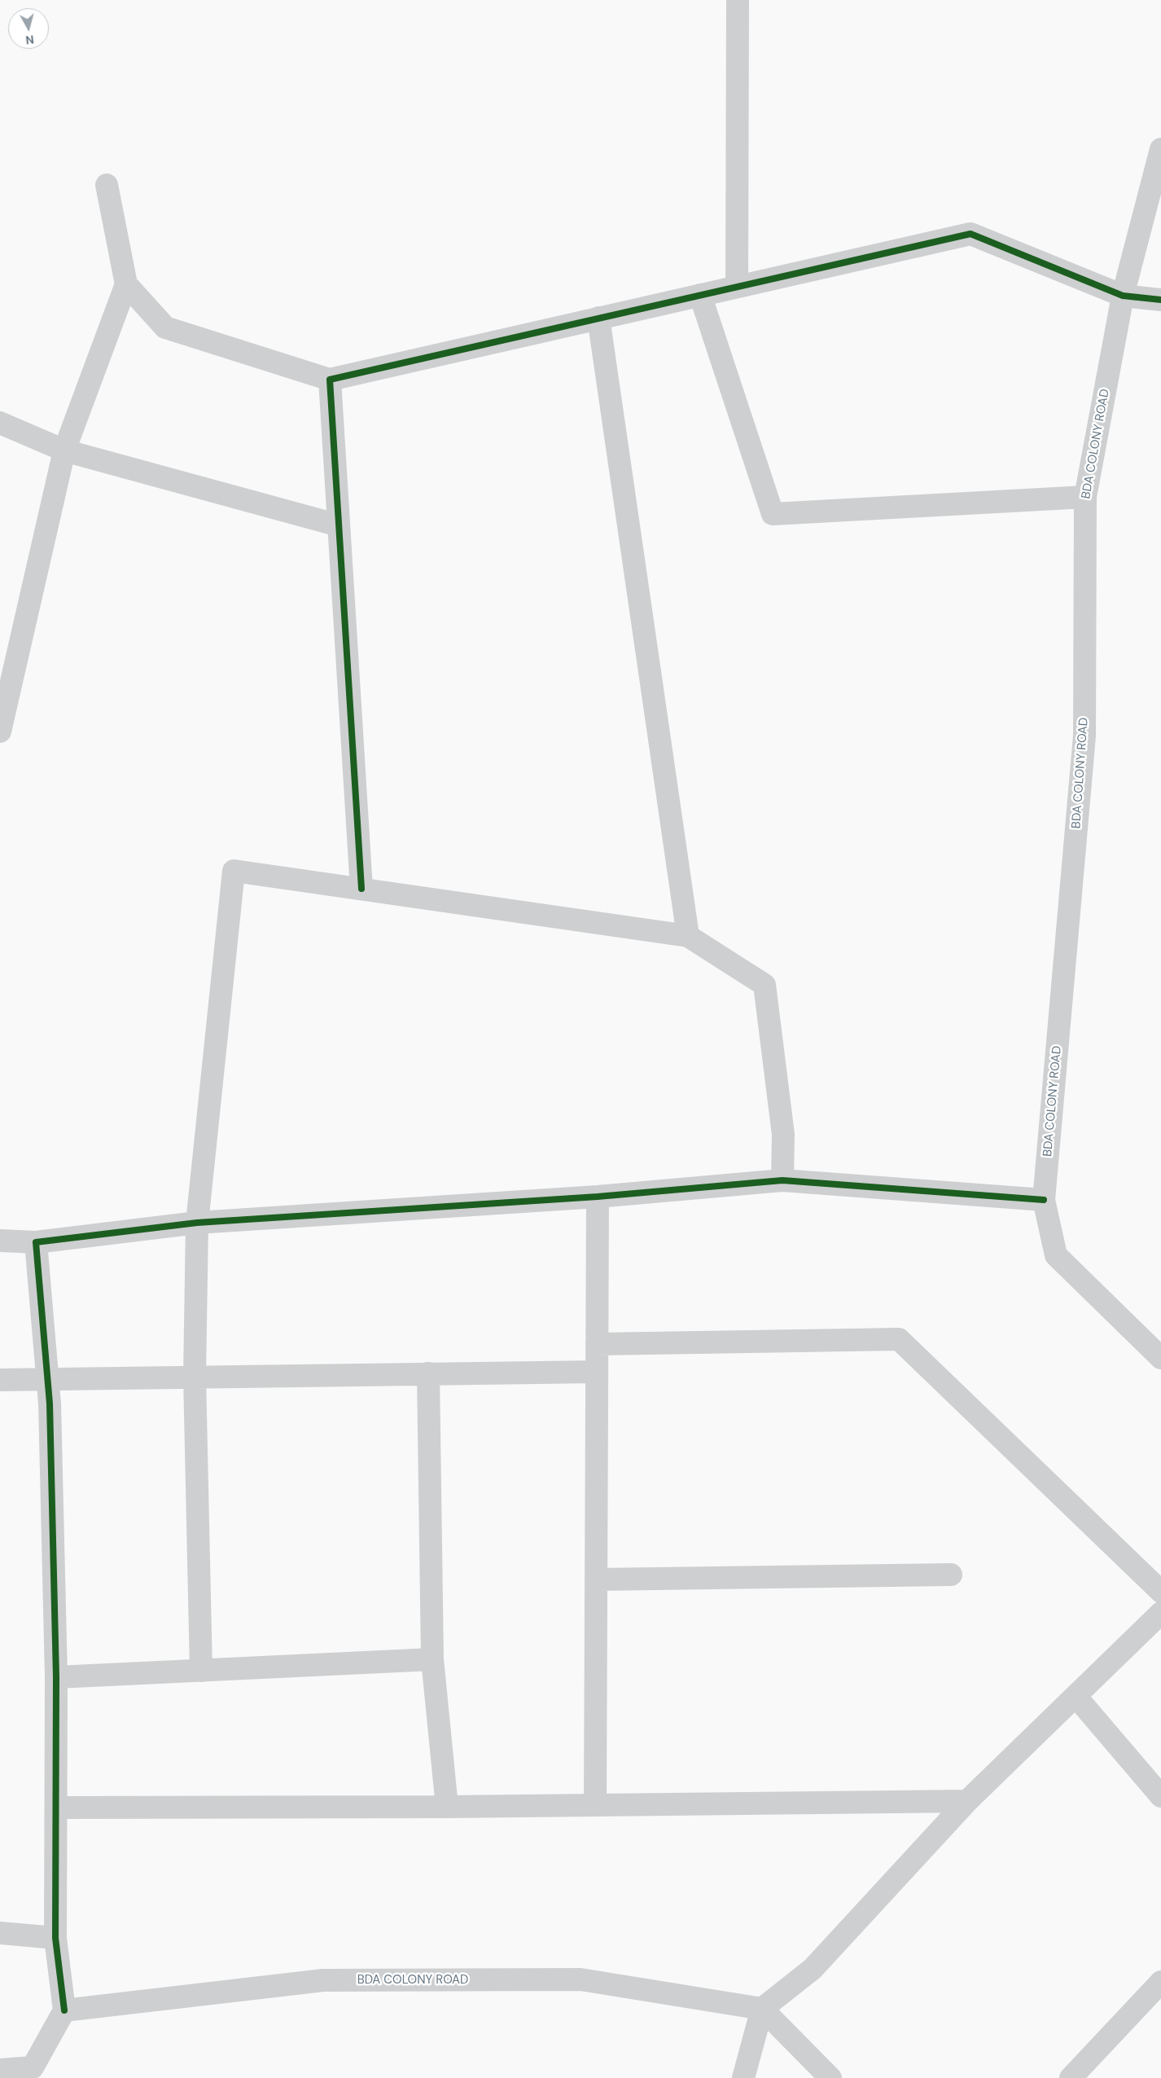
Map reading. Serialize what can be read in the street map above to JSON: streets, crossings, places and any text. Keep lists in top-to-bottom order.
{
  "streets": {
    "street": ["BDA COLONY ROAD"]
  },
  "north": "bottom"
}
